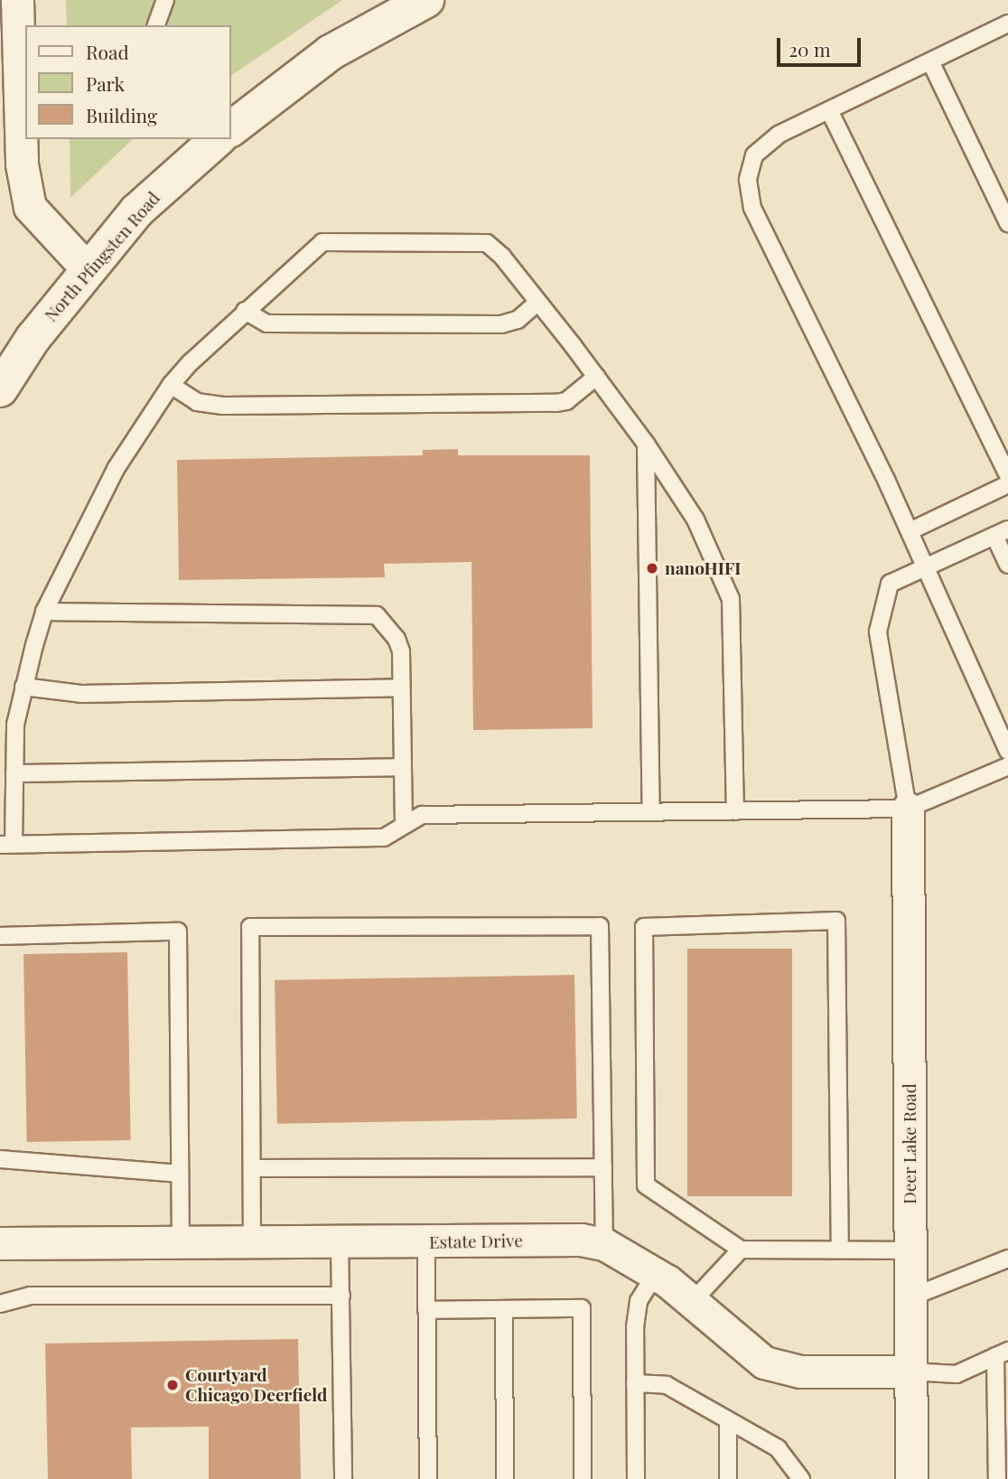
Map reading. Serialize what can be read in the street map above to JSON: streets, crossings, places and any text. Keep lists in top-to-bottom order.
{
  "streets": {
    "street": ["North Pfingsten Road", "Deer Lake Road", "Estate Drive"]
  },
  "crossings": [
    ["Deer Lake Road", "Estate Drive"]
  ],
  "places": ["nanoHIFI", "Courtyard Chicago Deerfield"],
  "legend": ["Road", "Park", "Building"],
  "scale_bar": "20 m"
}
